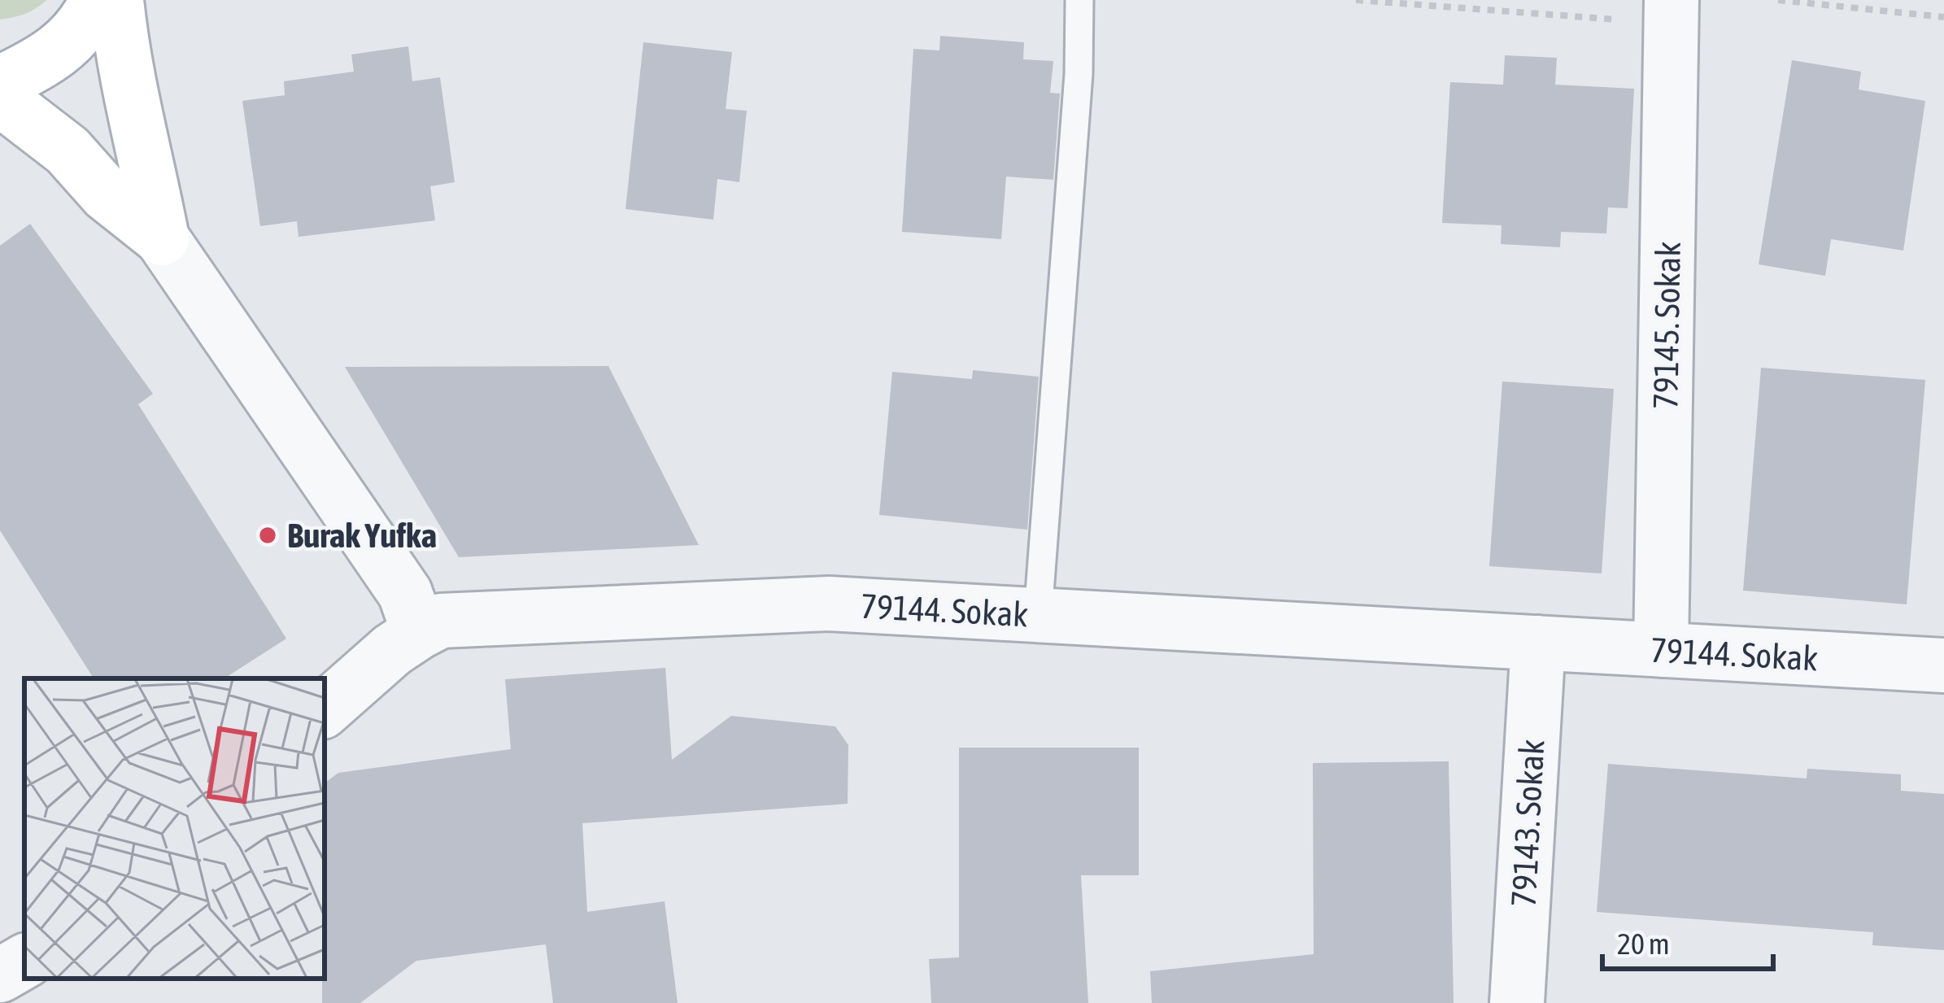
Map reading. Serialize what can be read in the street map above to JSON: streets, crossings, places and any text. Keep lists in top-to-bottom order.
{
  "streets": {
    "street": ["79145. Sokak", "79144. Sokak", "79143. Sokak"]
  },
  "crossings": [
    ["79145. Sokak", "79144. Sokak"],
    ["79144. Sokak", "79143. Sokak"]
  ],
  "places": ["Burak Yufka"],
  "scale_bar": "20 m"
}
